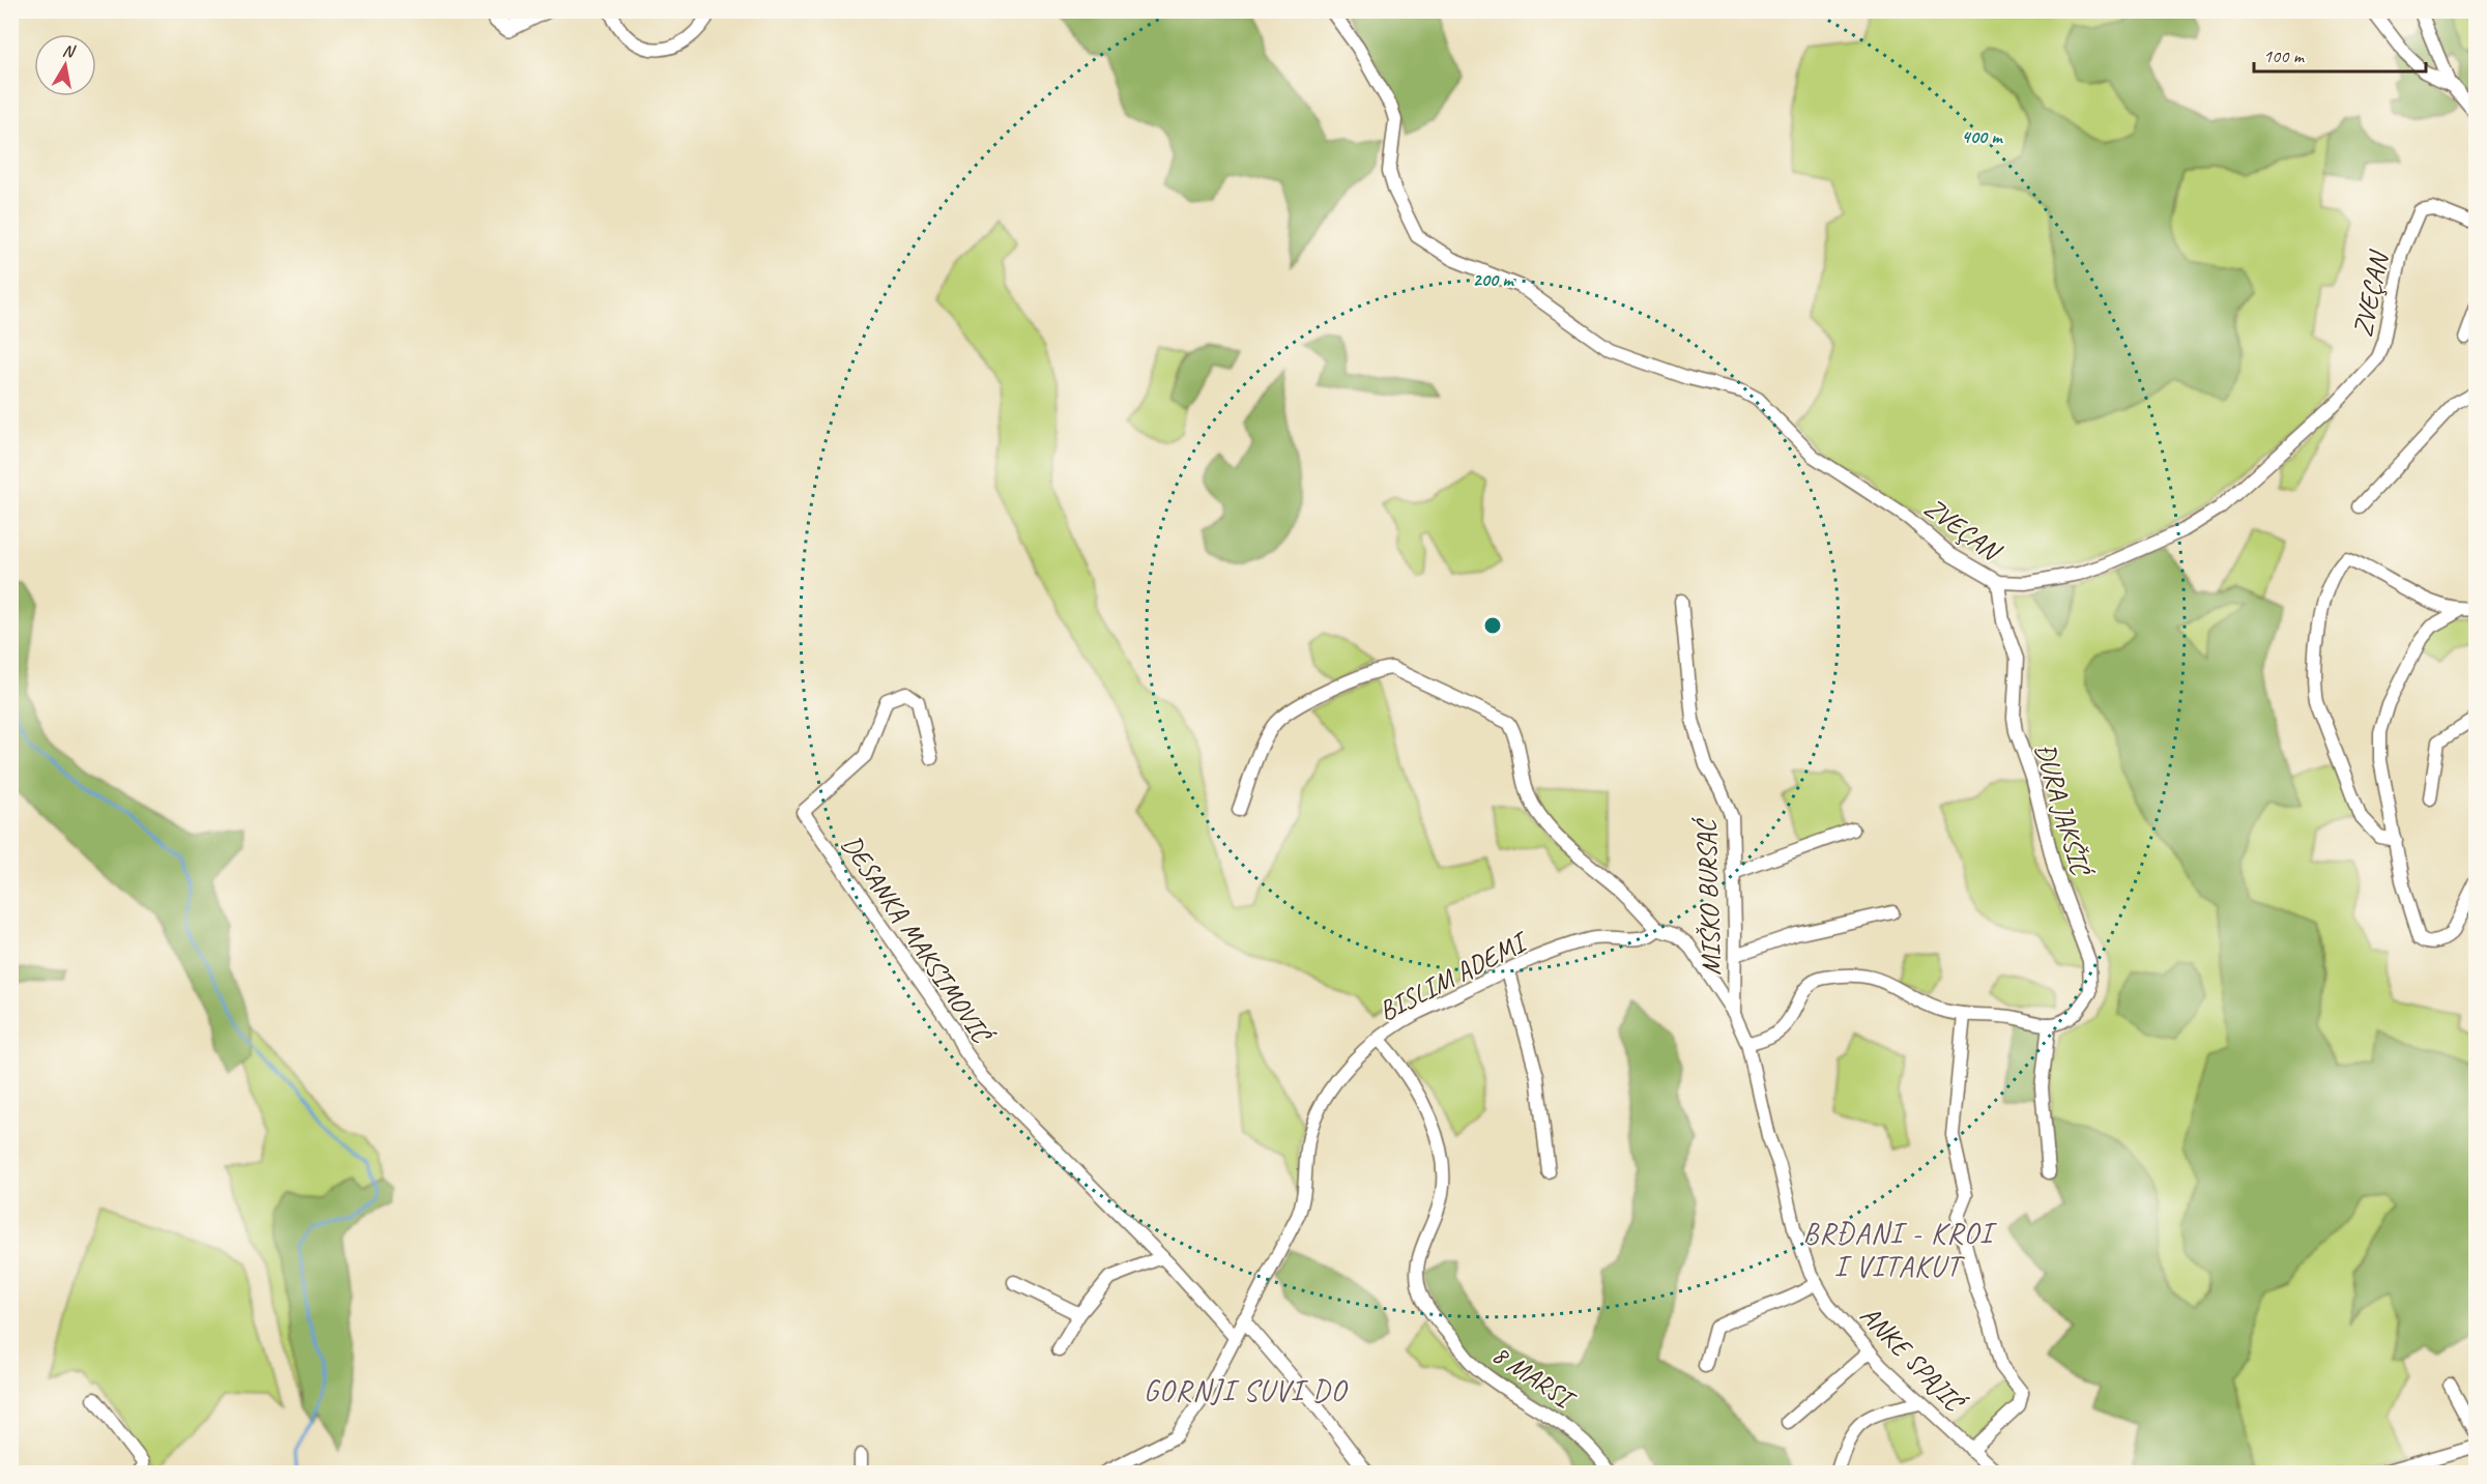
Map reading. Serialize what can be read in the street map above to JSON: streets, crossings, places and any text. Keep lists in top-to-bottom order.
{
  "streets": {
    "street": [
      "ZVEÇAN",
      "ÐURA JAKŠIĆ",
      "MIŠKO BURSAĆ",
      "DESANKA MAKSIMOVIĆ",
      "BISLIM ADEMI",
      "ANKE SPAJIĆ",
      "8 MARSI"
    ]
  },
  "crossings": [
    ["ZVEÇAN", "ÐURA JAKŠIĆ"],
    ["MIŠKO BURSAĆ", "ANKE SPAJIĆ"],
    ["DESANKA MAKSIMOVIĆ", "BISLIM ADEMI"],
    ["BISLIM ADEMI", "8 MARSI"]
  ],
  "districts": ["BRĐANI - KROI I VITAKUT", "GORNJI SUVI DO"],
  "scale_bar": "100 m",
  "north": "top",
  "rings": ["400 m", "200 m"]
}
